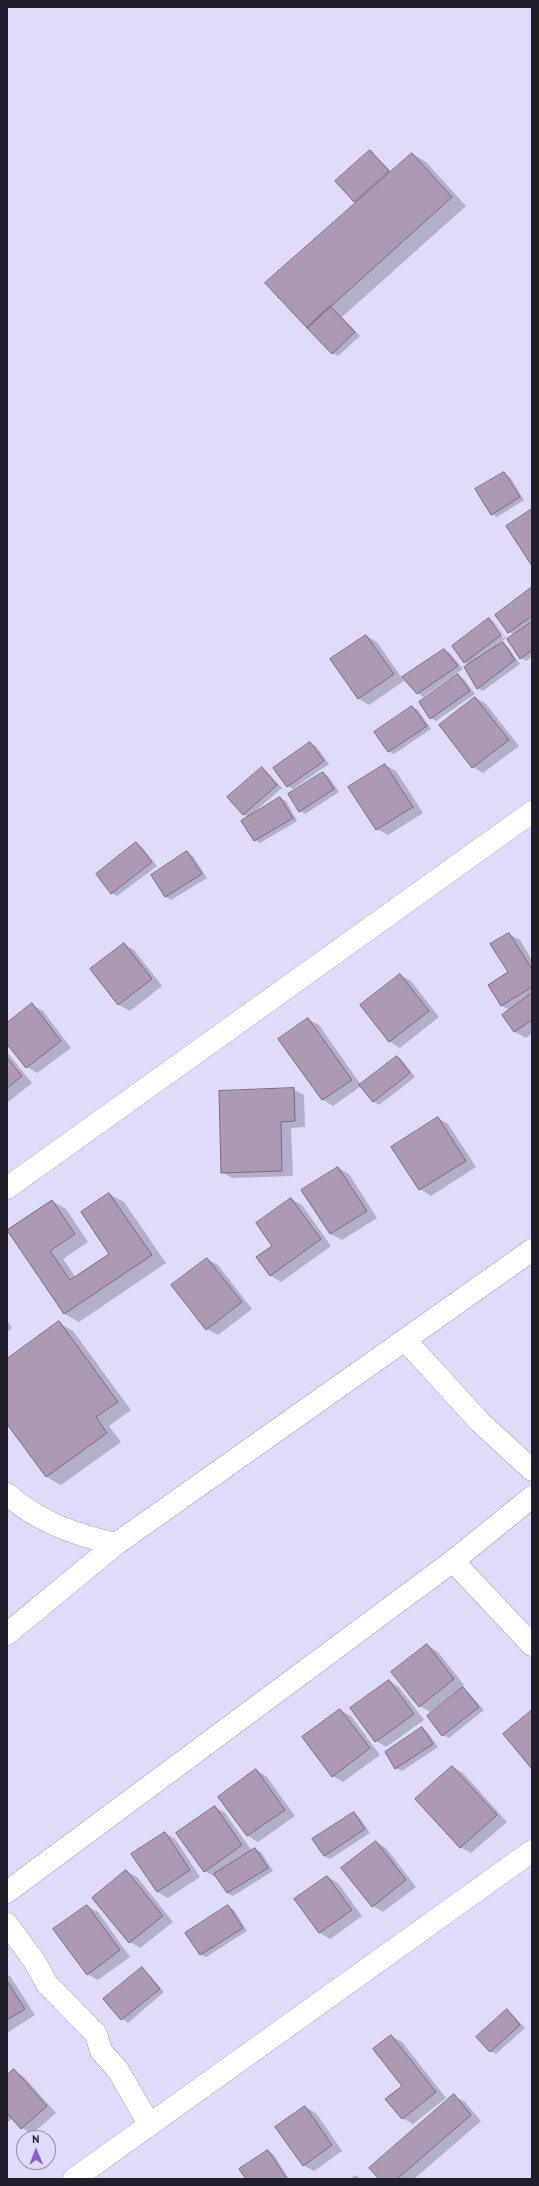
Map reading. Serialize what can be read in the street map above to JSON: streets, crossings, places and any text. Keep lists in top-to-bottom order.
{
  "north": "top"
}
